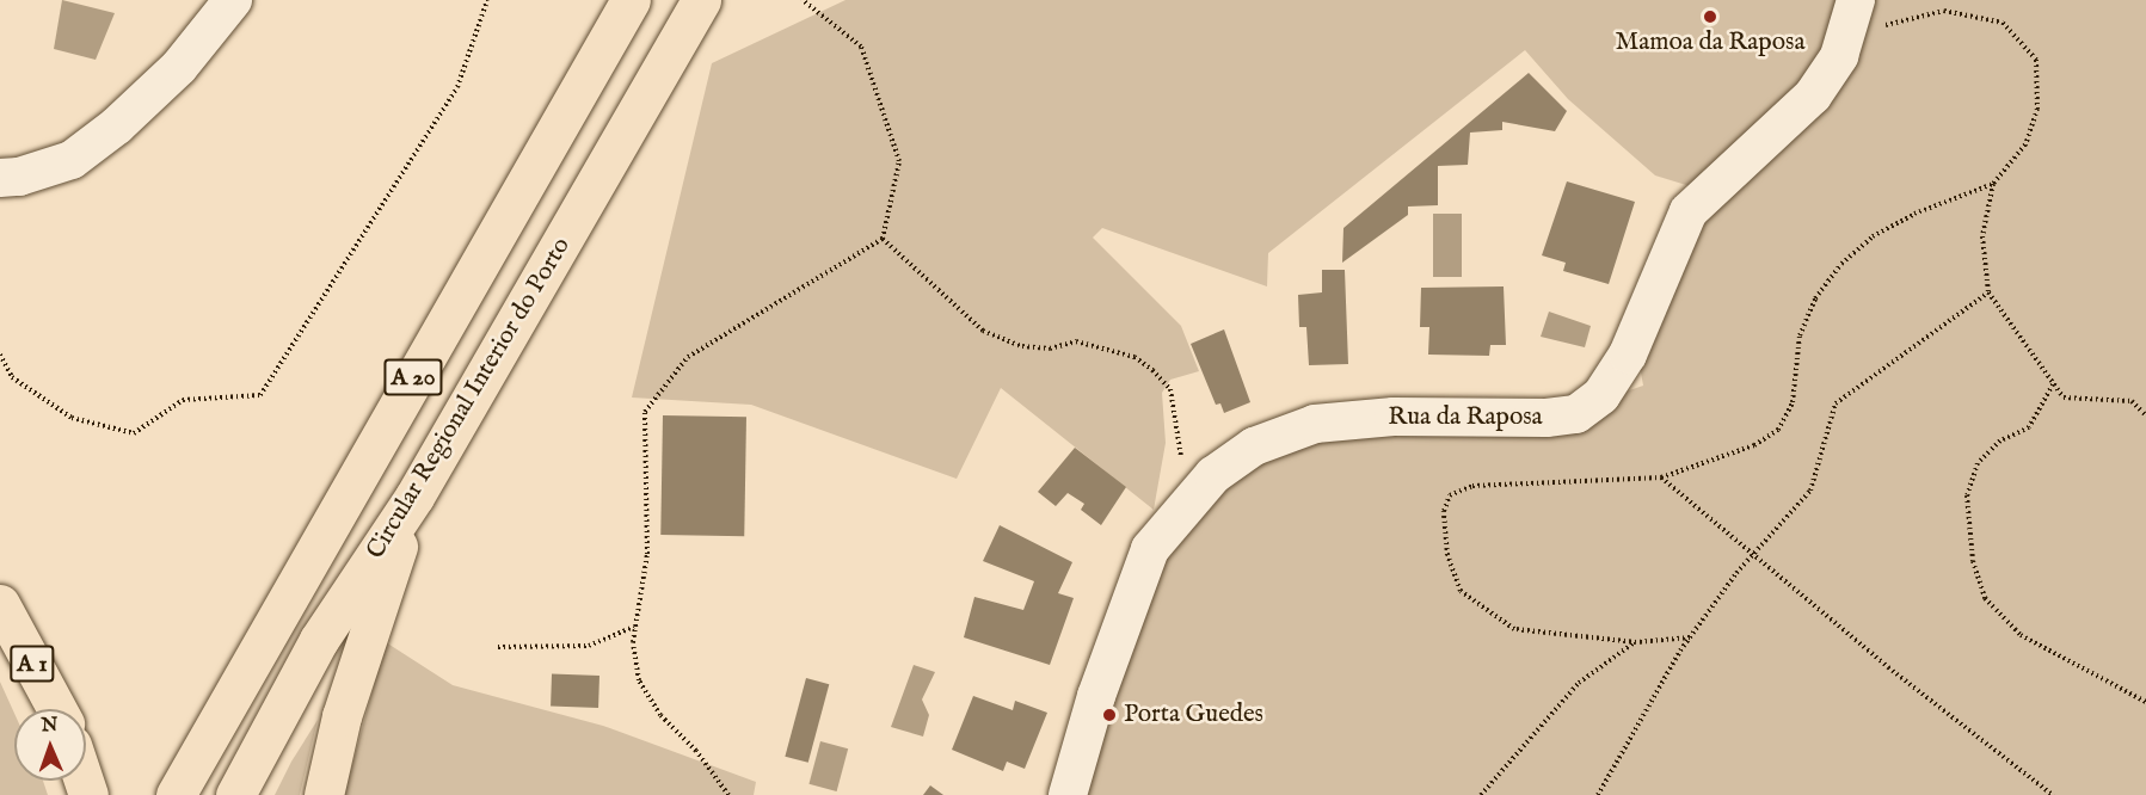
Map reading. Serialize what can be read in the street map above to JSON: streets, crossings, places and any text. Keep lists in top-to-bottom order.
{
  "streets": {
    "highway": ["A 20", "Circular Regional Interior do Porto", "A 1"],
    "street": ["Rua da Raposa"]
  },
  "places": ["Mamoa da Raposa", "Porta Guedes"],
  "north": "top"
}
